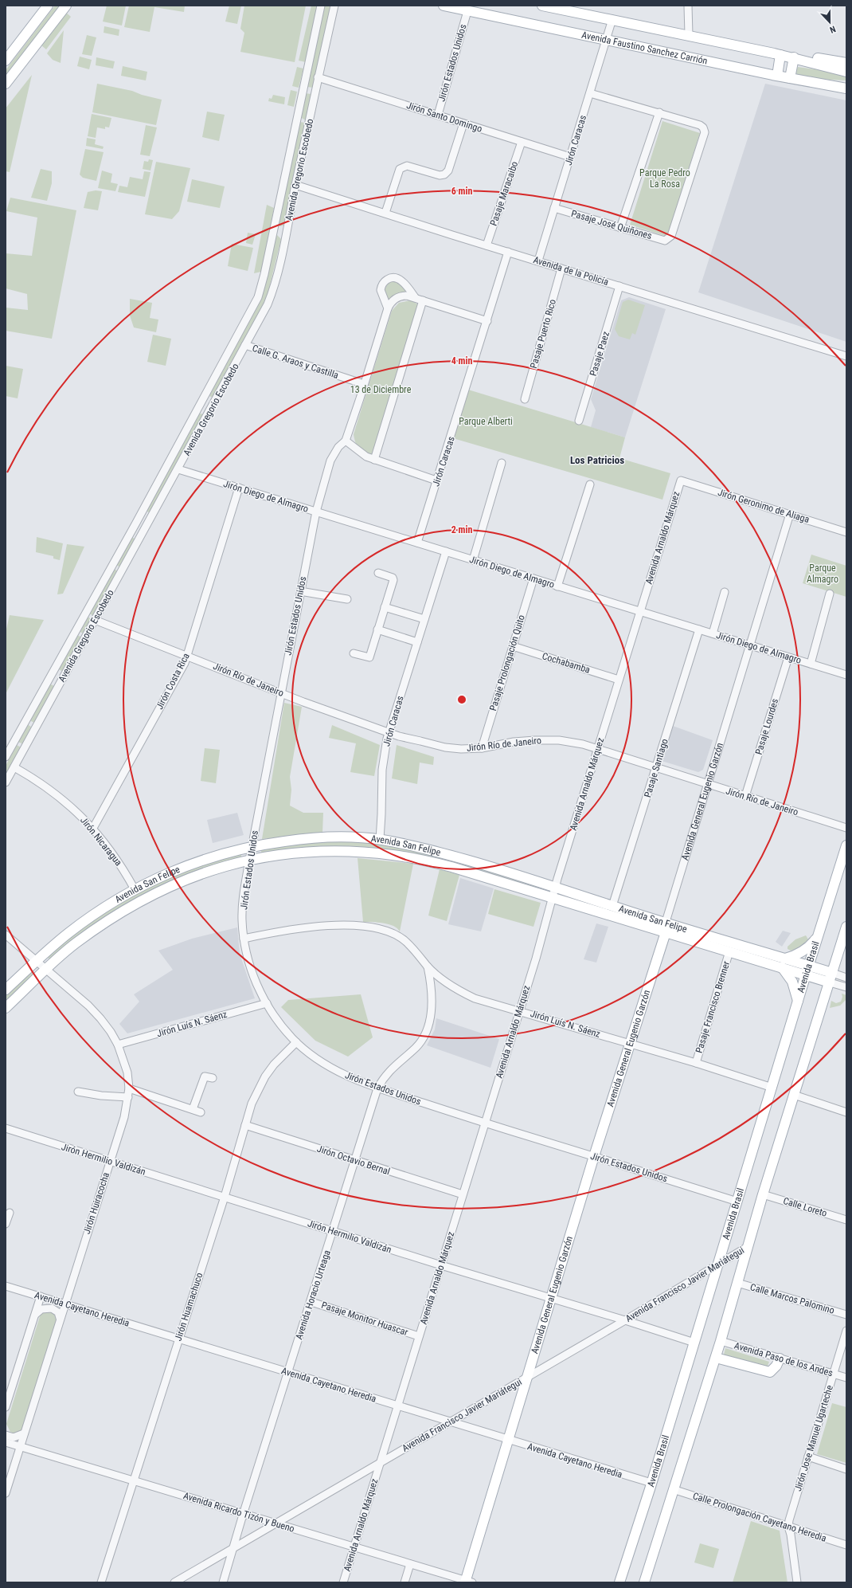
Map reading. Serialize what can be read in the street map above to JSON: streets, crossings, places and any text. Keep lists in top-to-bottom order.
{
  "streets": {
    "main road": [
      "Avenida Faustino Sanchez Carrión",
      "Avenida General Eugenio Garzón",
      "Avenida San Felipe",
      "Avenida Brasil"
    ],
    "street": [
      "Jirón Estados Unidos",
      "Jirón Santo Domingo",
      "Jirón Caracas",
      "Avenida Gregorio Escobedo",
      "Pasaje Maracaibo",
      "Pasaje José Quiñones",
      "Avenida de la Policía",
      "Pasaje Puerto Rico",
      "Pasaje Paez",
      "Calle G. Araos y Castilla",
      "Jirón Diego de Almagro",
      "Jirón Geronimo de Aliaga",
      "Avenida Arnaldo Márquez",
      "Pasaje Prolongación Quito",
      "Cochabamba",
      "Jirón Río de Janeiro",
      "Jirón Costa Rica",
      "Pasaje Lourdes",
      "Pasaje Santiago",
      "Jirón Nicaragua",
      "Pasaje Francisco Brenner",
      "Jirón Luís N. Sáenz",
      "Jirón Hermilio Valdizán",
      "Jirón Octavio Bernal",
      "Jirón Huiracocha",
      "Calle Loreto",
      "Avenida Francisco Javier Mariátegui",
      "Avenida Horacio Urteaga",
      "Calle Marcos Palomino",
      "Jirón Huamachuco",
      "Avenida Cayetano Heredia",
      "Pasaje Monitor Huascar",
      "Avenida Paso de los Andes",
      "Jirón Jose Manuel Ugarteche",
      "Avenida Ricardo Tizón y Bueno",
      "Calle Prolongación Cayetano Heredia"
    ]
  },
  "crossings": [
    ["Avenida Faustino Sanchez Carrión", "Jirón Estados Unidos"],
    ["Avenida Faustino Sanchez Carrión", "Jirón Caracas"],
    ["Jirón Estados Unidos", "Jirón Santo Domingo"],
    ["Jirón Estados Unidos", "Jirón Caracas"],
    ["Jirón Estados Unidos", "Calle G. Araos y Castilla"],
    ["Jirón Estados Unidos", "Jirón Diego de Almagro"],
    ["Jirón Estados Unidos", "Avenida Arnaldo Márquez"],
    ["Jirón Estados Unidos", "Jirón Río de Janeiro"],
    ["Jirón Estados Unidos", "Avenida General Eugenio Garzón"],
    ["Jirón Estados Unidos", "Avenida San Felipe"],
    ["Jirón Estados Unidos", "Avenida Brasil"],
    ["Jirón Estados Unidos", "Jirón Luís N. Sáenz"],
    ["Jirón Estados Unidos", "Avenida Horacio Urteaga"],
    ["Jirón Estados Unidos", "Jirón Huamachuco"],
    ["Jirón Santo Domingo", "Jirón Caracas"],
    ["Jirón Santo Domingo", "Avenida Gregorio Escobedo"],
    ["Jirón Santo Domingo", "Pasaje Maracaibo"],
    ["Jirón Caracas", "Pasaje José Quiñones"],
    ["Jirón Caracas", "Avenida de la Policía"],
    ["Jirón Caracas", "Jirón Diego de Almagro"],
    ["Jirón Caracas", "Jirón Río de Janeiro"],
    ["Jirón Caracas", "Avenida San Felipe"],
    ["Avenida Gregorio Escobedo", "Avenida de la Policía"],
    ["Avenida Gregorio Escobedo", "Calle G. Araos y Castilla"],
    ["Avenida Gregorio Escobedo", "Jirón Diego de Almagro"],
    ["Avenida Gregorio Escobedo", "Jirón Río de Janeiro"],
    ["Avenida Gregorio Escobedo", "Jirón Nicaragua"],
    ["Pasaje Maracaibo", "Avenida de la Policía"],
    ["Avenida de la Policía", "Pasaje Puerto Rico"],
    ["Avenida de la Policía", "Pasaje Paez"],
    ["Jirón Diego de Almagro", "Avenida Arnaldo Márquez"],
    ["Jirón Diego de Almagro", "Pasaje Prolongación Quito"],
    ["Jirón Diego de Almagro", "Jirón Costa Rica"],
    ["Jirón Diego de Almagro", "Pasaje Lourdes"],
    ["Jirón Diego de Almagro", "Pasaje Santiago"],
    ["Jirón Diego de Almagro", "Avenida General Eugenio Garzón"],
    ["Jirón Geronimo de Aliaga", "Avenida Arnaldo Márquez"],
    ["Jirón Geronimo de Aliaga", "Avenida General Eugenio Garzón"],
    ["Avenida Arnaldo Márquez", "Cochabamba"],
    ["Avenida Arnaldo Márquez", "Jirón Río de Janeiro"],
    ["Avenida Arnaldo Márquez", "Avenida San Felipe"],
    ["Avenida Arnaldo Márquez", "Jirón Luís N. Sáenz"],
    ["Avenida Arnaldo Márquez", "Jirón Hermilio Valdizán"],
    ["Avenida Arnaldo Márquez", "Jirón Octavio Bernal"],
    ["Avenida Arnaldo Márquez", "Avenida Francisco Javier Mariátegui"],
    ["Avenida Arnaldo Márquez", "Avenida Cayetano Heredia"],
    ["Avenida Arnaldo Márquez", "Pasaje Monitor Huascar"],
    ["Avenida Arnaldo Márquez", "Avenida Ricardo Tizón y Bueno"],
    ["Pasaje Prolongación Quito", "Cochabamba"],
    ["Pasaje Prolongación Quito", "Jirón Río de Janeiro"],
    ["Jirón Río de Janeiro", "Jirón Costa Rica"],
    ["Jirón Río de Janeiro", "Pasaje Lourdes"],
    ["Jirón Río de Janeiro", "Pasaje Santiago"],
    ["Jirón Río de Janeiro", "Avenida General Eugenio Garzón"],
    ["Jirón Costa Rica", "Jirón Nicaragua"],
    ["Pasaje Santiago", "Avenida San Felipe"],
    ["Avenida General Eugenio Garzón", "Avenida San Felipe"],
    ["Avenida General Eugenio Garzón", "Jirón Luís N. Sáenz"],
    ["Avenida General Eugenio Garzón", "Jirón Hermilio Valdizán"],
    ["Avenida General Eugenio Garzón", "Avenida Francisco Javier Mariátegui"],
    ["Avenida General Eugenio Garzón", "Avenida Cayetano Heredia"],
    ["Avenida General Eugenio Garzón", "Avenida Ricardo Tizón y Bueno"],
    ["Jirón Nicaragua", "Avenida San Felipe"],
    ["Avenida San Felipe", "Avenida Brasil"],
    ["Avenida San Felipe", "Pasaje Francisco Brenner"],
    ["Avenida San Felipe", "Jirón Huiracocha"],
    ["Avenida Brasil", "Jirón Luís N. Sáenz"],
    ["Avenida Brasil", "Jirón Hermilio Valdizán"],
    ["Avenida Brasil", "Avenida Francisco Javier Mariátegui"],
    ["Avenida Brasil", "Avenida Cayetano Heredia"],
    ["Pasaje Francisco Brenner", "Jirón Luís N. Sáenz"],
    ["Jirón Luís N. Sáenz", "Jirón Huiracocha"],
    ["Jirón Luís N. Sáenz", "Avenida Horacio Urteaga"],
    ["Jirón Hermilio Valdizán", "Jirón Huiracocha"],
    ["Jirón Hermilio Valdizán", "Avenida Francisco Javier Mariátegui"],
    ["Jirón Hermilio Valdizán", "Avenida Horacio Urteaga"],
    ["Jirón Hermilio Valdizán", "Jirón Huamachuco"],
    ["Jirón Octavio Bernal", "Avenida Horacio Urteaga"],
    ["Jirón Octavio Bernal", "Jirón Huamachuco"],
    ["Jirón Huiracocha", "Avenida Cayetano Heredia"],
    ["Jirón Huiracocha", "Avenida Ricardo Tizón y Bueno"],
    ["Avenida Francisco Javier Mariátegui", "Avenida Horacio Urteaga"],
    ["Avenida Francisco Javier Mariátegui", "Avenida Cayetano Heredia"],
    ["Avenida Francisco Javier Mariátegui", "Avenida Ricardo Tizón y Bueno"],
    ["Avenida Horacio Urteaga", "Avenida Cayetano Heredia"],
    ["Avenida Horacio Urteaga", "Pasaje Monitor Huascar"],
    ["Avenida Horacio Urteaga", "Avenida Ricardo Tizón y Bueno"],
    ["Jirón Huamachuco", "Avenida Cayetano Heredia"],
    ["Jirón Huamachuco", "Avenida Ricardo Tizón y Bueno"],
    ["Avenida Paso de los Andes", "Jirón Jose Manuel Ugarteche"],
    ["Jirón Jose Manuel Ugarteche", "Calle Prolongación Cayetano Heredia"]
  ],
  "districts": ["Los Patricios"],
  "parks": [
    "Parque Pedro La Rosa",
    "13 de Diciembre",
    "Parque Alberti",
    "Parque Almagro"
  ],
  "north": "bottom",
  "rings": ["6 min", "4 min", "2 min"]
}
